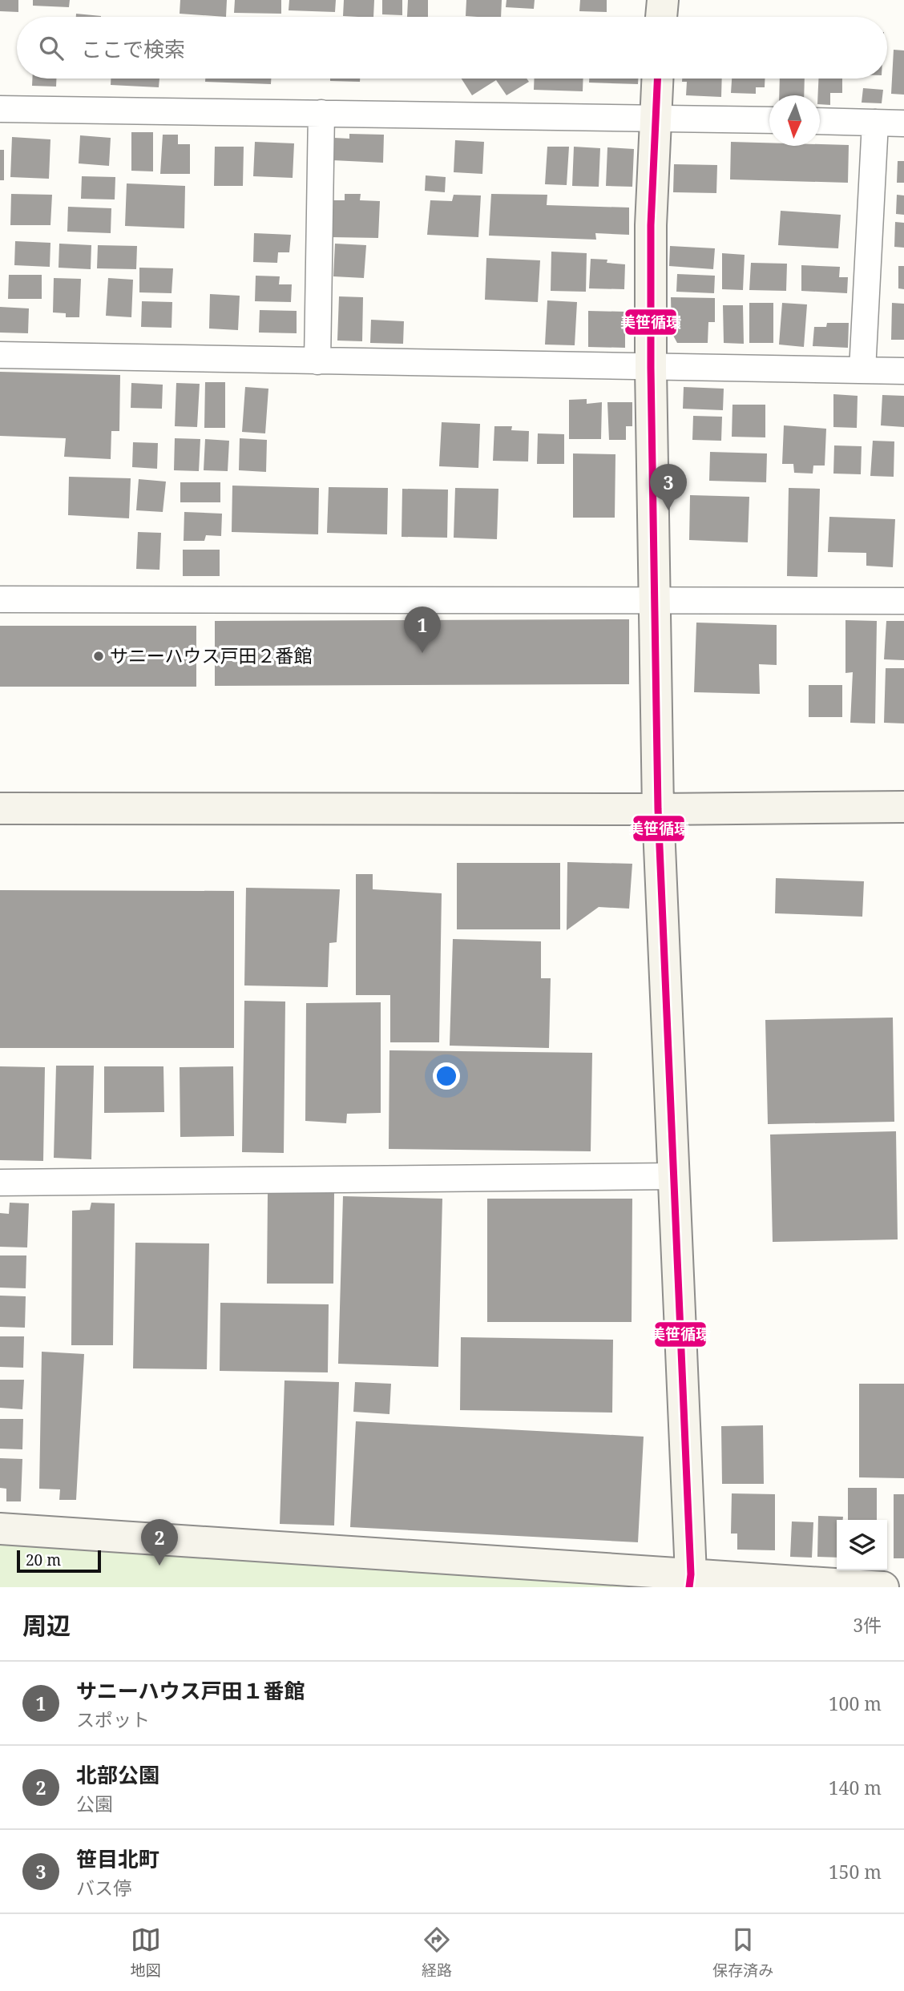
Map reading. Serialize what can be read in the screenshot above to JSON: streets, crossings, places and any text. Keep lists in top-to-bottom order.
{
  "places": ["サニーハウス戸田２番館"],
  "lines": ["transit line 美笹循環"],
  "scale_bar": "20 m",
  "north": "bottom",
  "page": {
    "search": "ここで検索",
    "pins": ["3", "1", "2"],
    "scale": "20 m",
    "heading": ["周辺", "3件"],
    "list": [
      {
        "mark": "1",
        "name": "サニーハウス戸田１番館",
        "note": "スポット",
        "value": "100 m"
      },
      {
        "mark": "2",
        "name": "北部公園",
        "note": "公園",
        "value": "140 m"
      },
      {
        "mark": "3",
        "name": "笹目北町",
        "note": "バス停",
        "value": "150 m"
      }
    ],
    "nav": ["地図", "経路", "保存済み"]
  }
}
